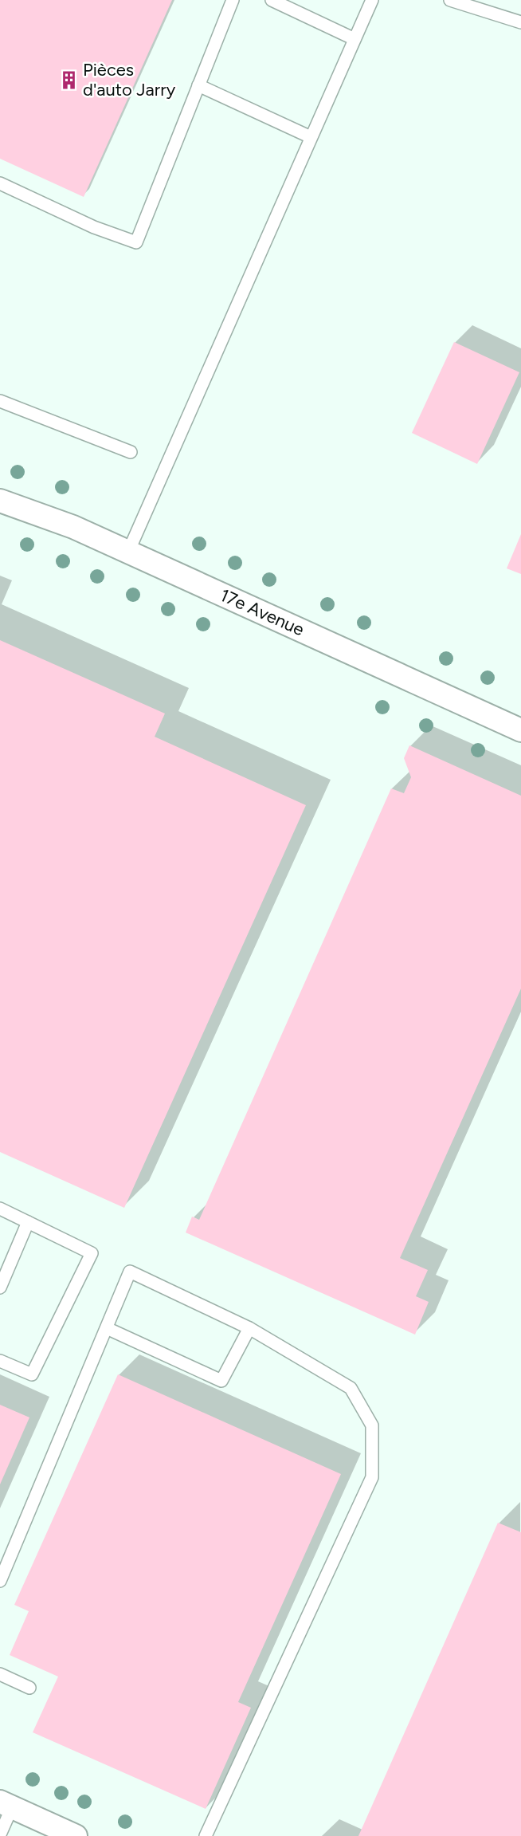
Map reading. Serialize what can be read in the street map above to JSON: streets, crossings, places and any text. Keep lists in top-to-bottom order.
{
  "streets": {
    "street": ["17e Avenue"]
  },
  "places": {
    "building": ["Pièces d'auto Jarry"]
  }
}
